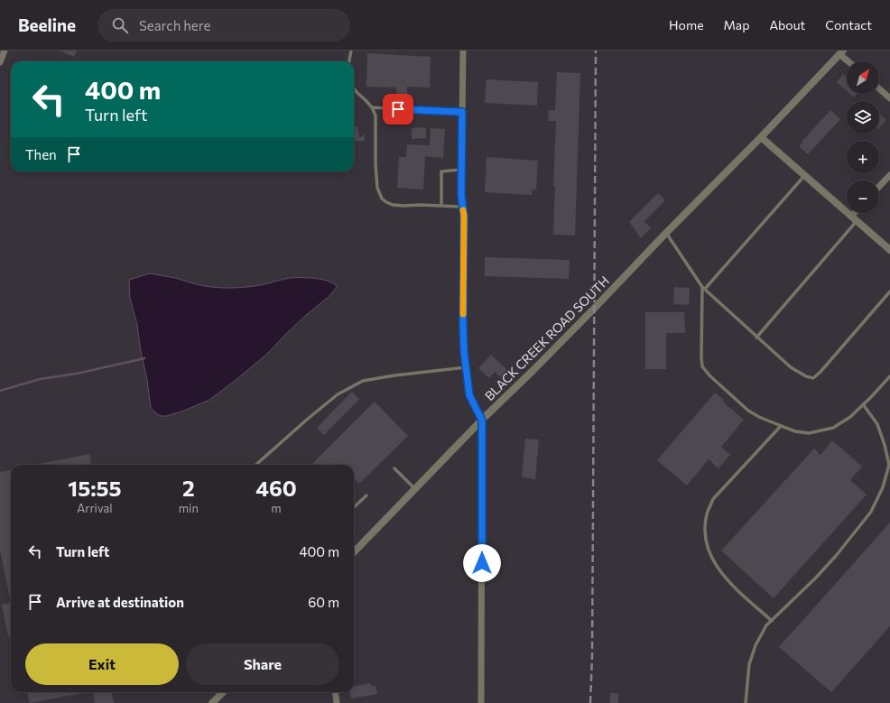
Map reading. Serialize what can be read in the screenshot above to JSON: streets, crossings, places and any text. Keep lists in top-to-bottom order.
{
  "streets": {
    "street": ["BLACK CREEK ROAD SOUTH"]
  },
  "north": "top right",
  "page": {
    "header": "Beeline",
    "search": "Search here",
    "nav": [
      "Home",
      "Map",
      "About",
      "Contact"
    ],
    "map_buttons": ["+", "−"],
    "turn": ["400 m", "Turn left"],
    "then": "Then",
    "eta": [
      "15:55",
      "Arrival",
      "2",
      "min",
      "460",
      "m"
    ],
    "list": [
      {
        "name": "Turn left",
        "value": "400 m"
      },
      {
        "name": "Arrive at destination",
        "value": "60 m"
      }
    ],
    "buttons": ["Exit", "Share"]
  }
}
